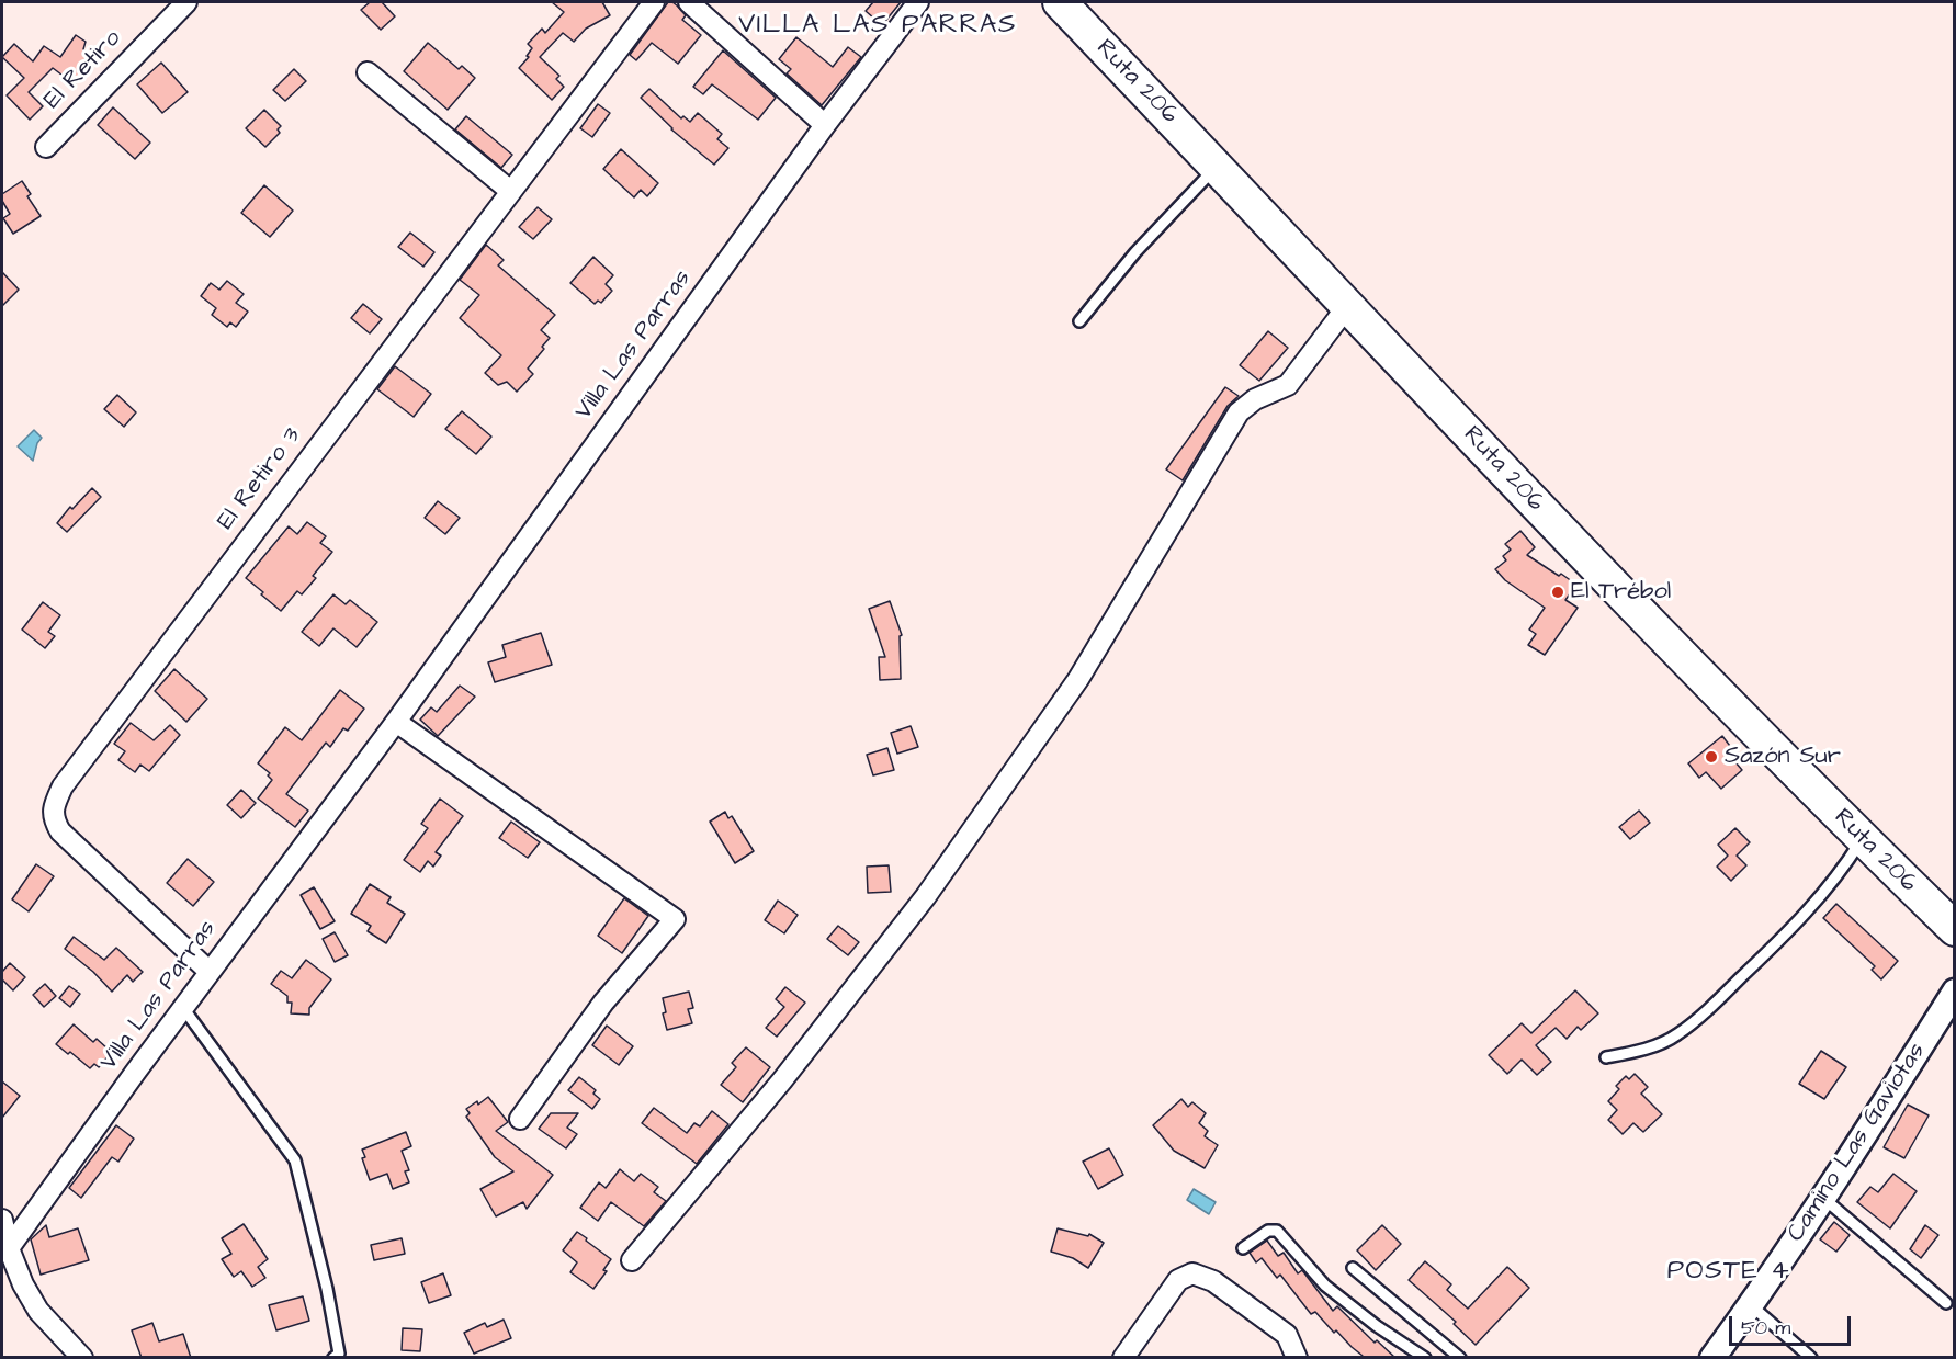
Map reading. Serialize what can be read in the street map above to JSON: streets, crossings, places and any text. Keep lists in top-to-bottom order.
{
  "streets": {
    "highway": ["Ruta 206"],
    "street": [
      "El Retiro",
      "Villa Las Parras",
      "El Retiro 3",
      "Camino Las Gaviotas"
    ]
  },
  "crossings": [
    ["Villa Las Parras", "El Retiro 3"]
  ],
  "districts": ["VILLA LAS PARRAS", "POSTE 4"],
  "places": ["El Trébol", "Sazón Sur"],
  "scale_bar": "50 m"
}
